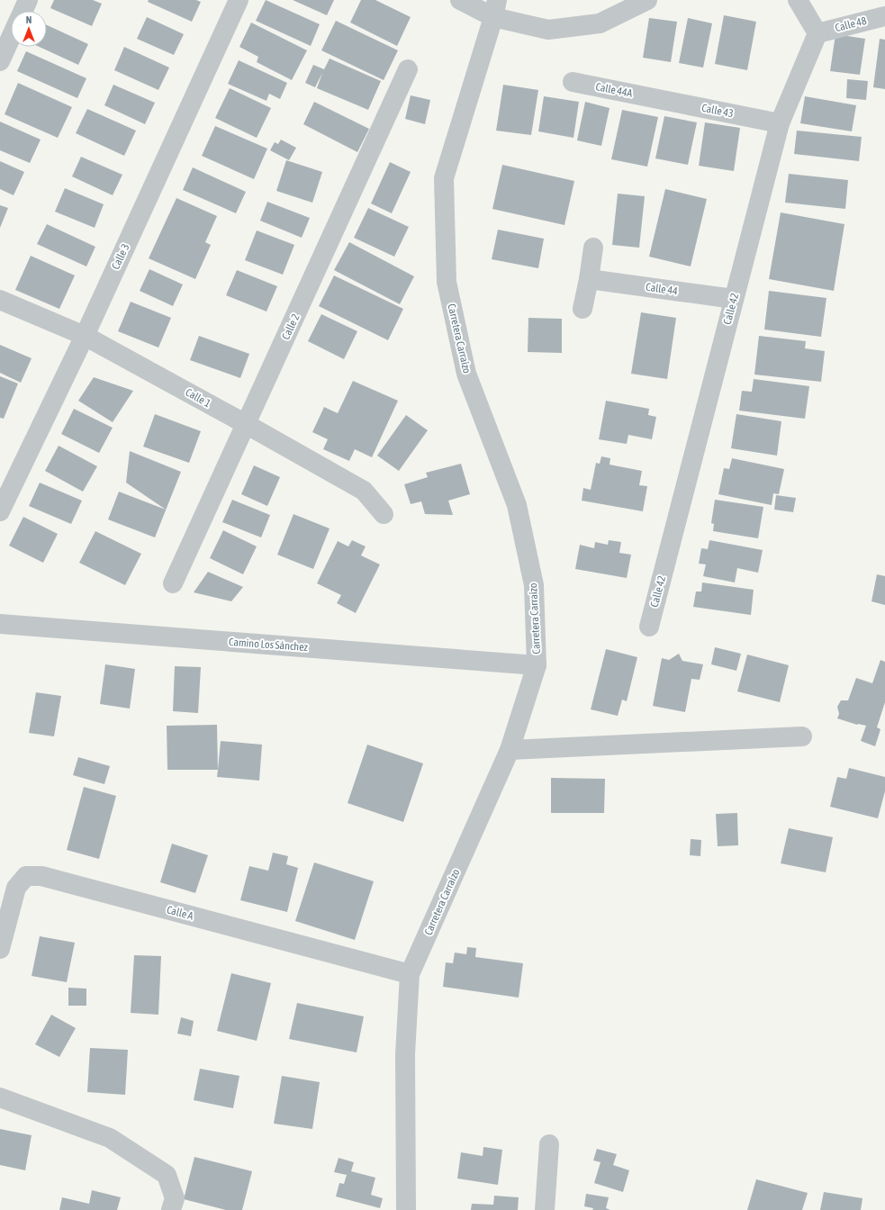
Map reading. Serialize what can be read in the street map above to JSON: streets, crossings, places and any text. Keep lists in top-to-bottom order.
{
  "streets": {
    "street": [
      "Calle 48",
      "Calle 44A",
      "Calle 43",
      "Calle 3",
      "Calle 44",
      "Calle 42",
      "Calle 2",
      "Carretera Carraízo",
      "Calle 1",
      "Camino Los Sánchez",
      "Calle A"
    ]
  },
  "crossings": [
    ["Calle 48", "Calle 42"],
    ["Calle 44A", "Calle 43"],
    ["Calle 43", "Calle 42"],
    ["Calle 3", "Calle 1"],
    ["Calle 44", "Calle 42"],
    ["Calle 2", "Calle 1"],
    ["Carretera Carraízo", "Camino Los Sánchez"],
    ["Carretera Carraízo", "Calle A"]
  ],
  "north": "top"
}
